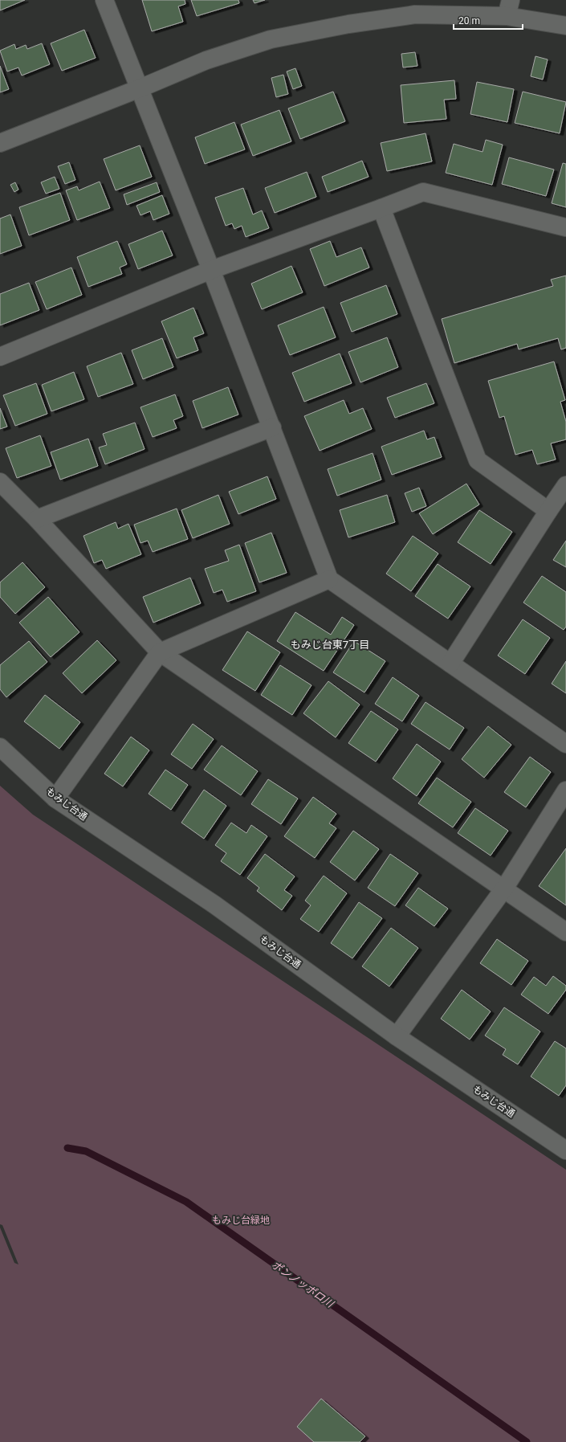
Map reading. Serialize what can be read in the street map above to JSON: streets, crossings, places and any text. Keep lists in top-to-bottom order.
{
  "streets": {
    "street": ["もみじ台通"]
  },
  "districts": ["もみじ台東7丁目"],
  "water": ["ポンノッポロ川"],
  "parks": ["もみじ台緑地"],
  "scale_bar": "20 m"
}
